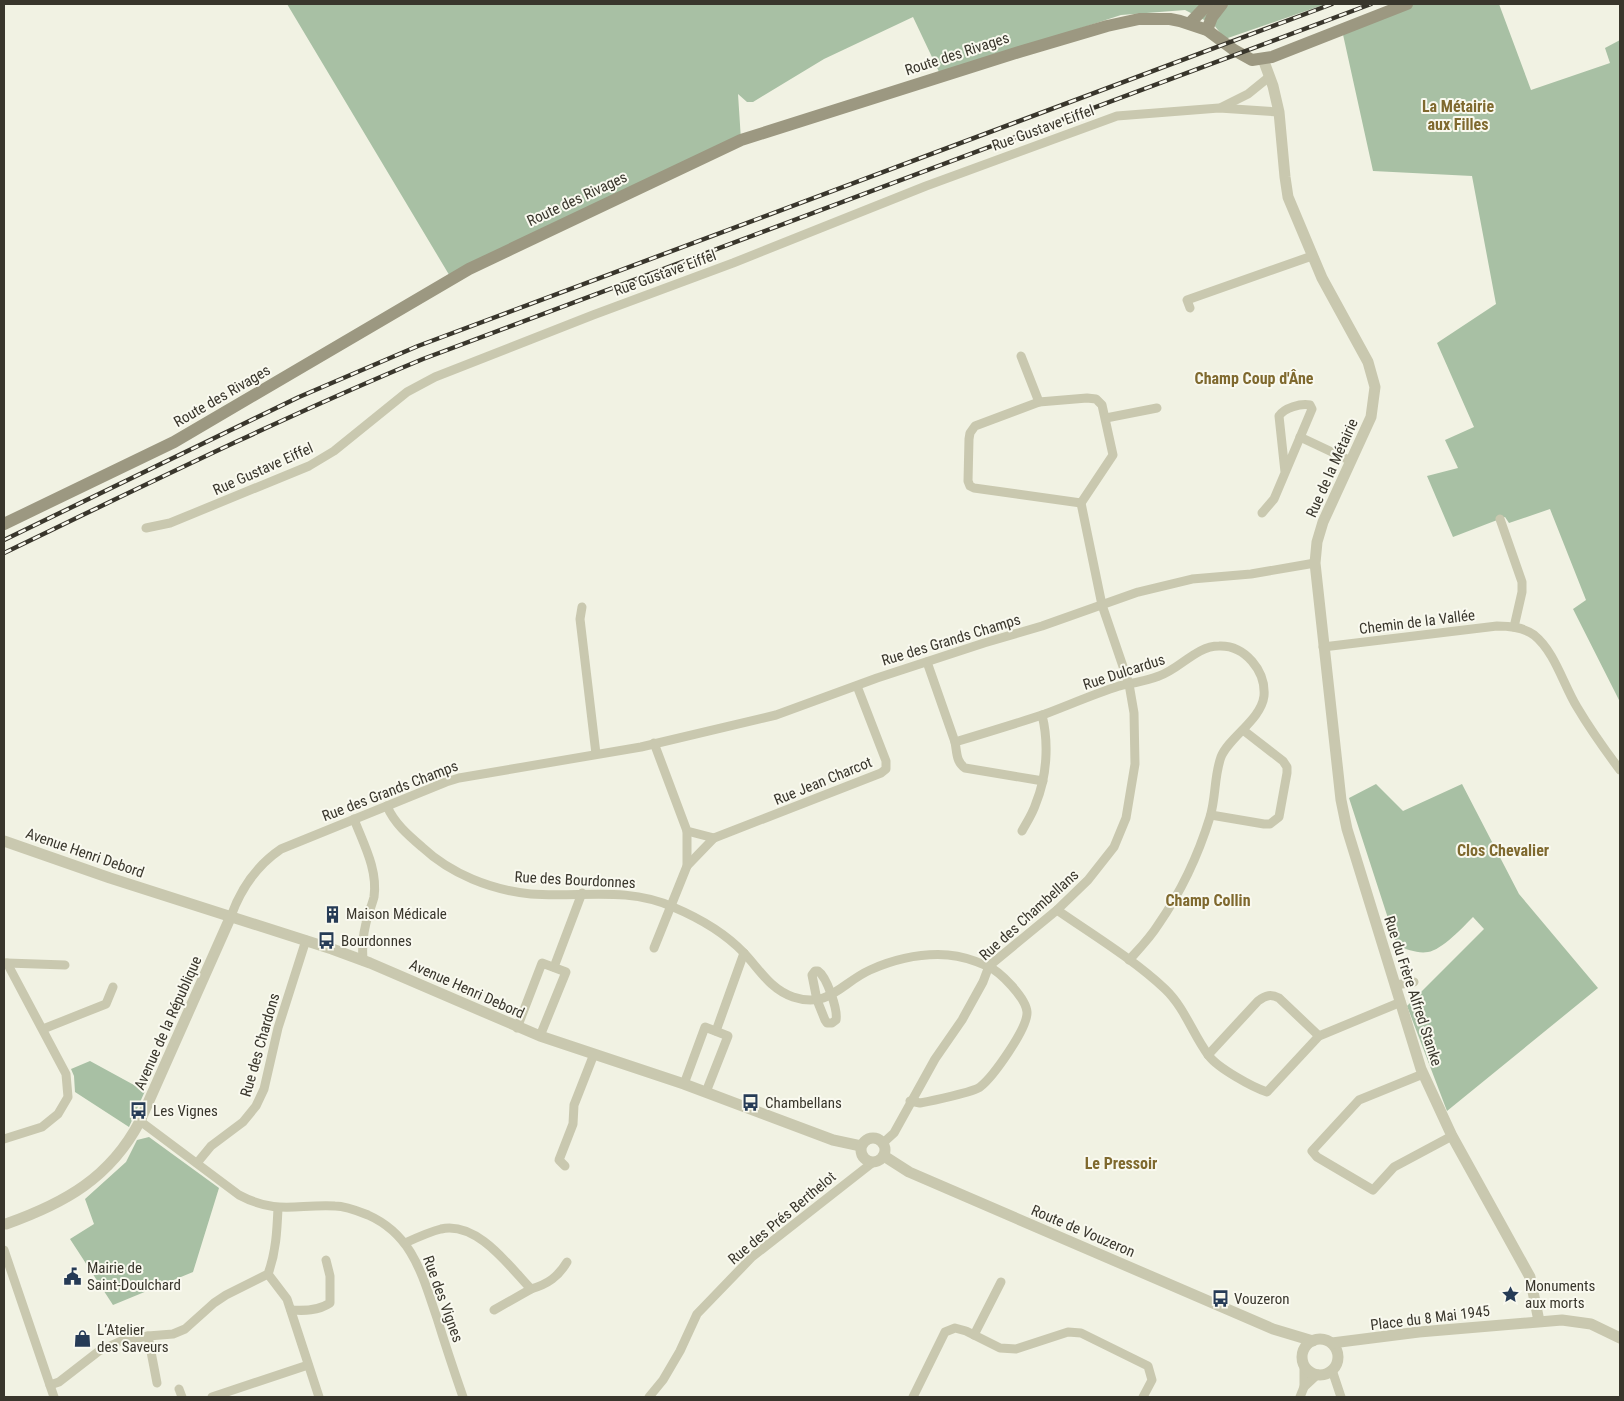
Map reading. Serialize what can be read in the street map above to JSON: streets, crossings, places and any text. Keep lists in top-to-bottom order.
{
  "streets": {
    "main road": ["Route des Rivages"],
    "street": [
      "Rue Gustave Eiffel",
      "Rue de la Métairie",
      "Chemin de la Vallée",
      "Rue des Grands Champs",
      "Rue Dulcardus",
      "Rue Jean Charcot",
      "Avenue Henri Debord",
      "Rue des Bourdonnes",
      "Rue des Chambellans",
      "Rue du Frère Alfred Stanke",
      "Avenue de la République",
      "Rue des Chardons",
      "Rue des Prés Berthelot",
      "Route de Vouzeron",
      "Rue des Vignes",
      "Place du 8 Mai 1945"
    ]
  },
  "crossings": [
    ["Route des Rivages", "Rue de la Métairie"],
    ["Rue Gustave Eiffel", "Rue de la Métairie"],
    ["Rue de la Métairie", "Chemin de la Vallée"],
    ["Rue de la Métairie", "Rue des Grands Champs"],
    ["Rue de la Métairie", "Rue du Frère Alfred Stanke"],
    ["Chemin de la Vallée", "Rue du Frère Alfred Stanke"],
    ["Rue des Grands Champs", "Rue Jean Charcot"],
    ["Rue des Grands Champs", "Avenue Henri Debord"],
    ["Rue des Grands Champs", "Rue des Bourdonnes"],
    ["Rue des Grands Champs", "Rue des Chambellans"],
    ["Rue des Grands Champs", "Avenue de la République"],
    ["Rue Dulcardus", "Rue des Chambellans"],
    ["Rue Jean Charcot", "Rue des Bourdonnes"],
    ["Avenue Henri Debord", "Rue des Chambellans"],
    ["Avenue Henri Debord", "Avenue de la République"],
    ["Avenue Henri Debord", "Rue des Chardons"],
    ["Avenue Henri Debord", "Rue des Prés Berthelot"],
    ["Avenue Henri Debord", "Route de Vouzeron"],
    ["Rue des Bourdonnes", "Rue des Chambellans"],
    ["Rue des Chambellans", "Rue des Prés Berthelot"],
    ["Rue des Chambellans", "Route de Vouzeron"],
    ["Rue du Frère Alfred Stanke", "Place du 8 Mai 1945"],
    ["Avenue de la République", "Rue des Vignes"],
    ["Rue des Chardons", "Rue des Vignes"],
    ["Rue des Prés Berthelot", "Route de Vouzeron"],
    ["Route de Vouzeron", "Place du 8 Mai 1945"]
  ],
  "districts": [
    "La Métairie aux Filles",
    "Champ Coup d'Âne",
    "Clos Chevalier",
    "Champ Collin",
    "Le Pressoir"
  ],
  "places": {
    "building": ["Maison Médicale"],
    "bus stop": [
      "Bourdonnes",
      "Chambellans",
      "Les Vignes",
      "Vouzeron"
    ],
    "public building": ["Mairie de Saint-Doulchard"],
    "place": ["Monuments aux morts"],
    "shop": ["L’Atelier des Saveurs"]
  }
}
